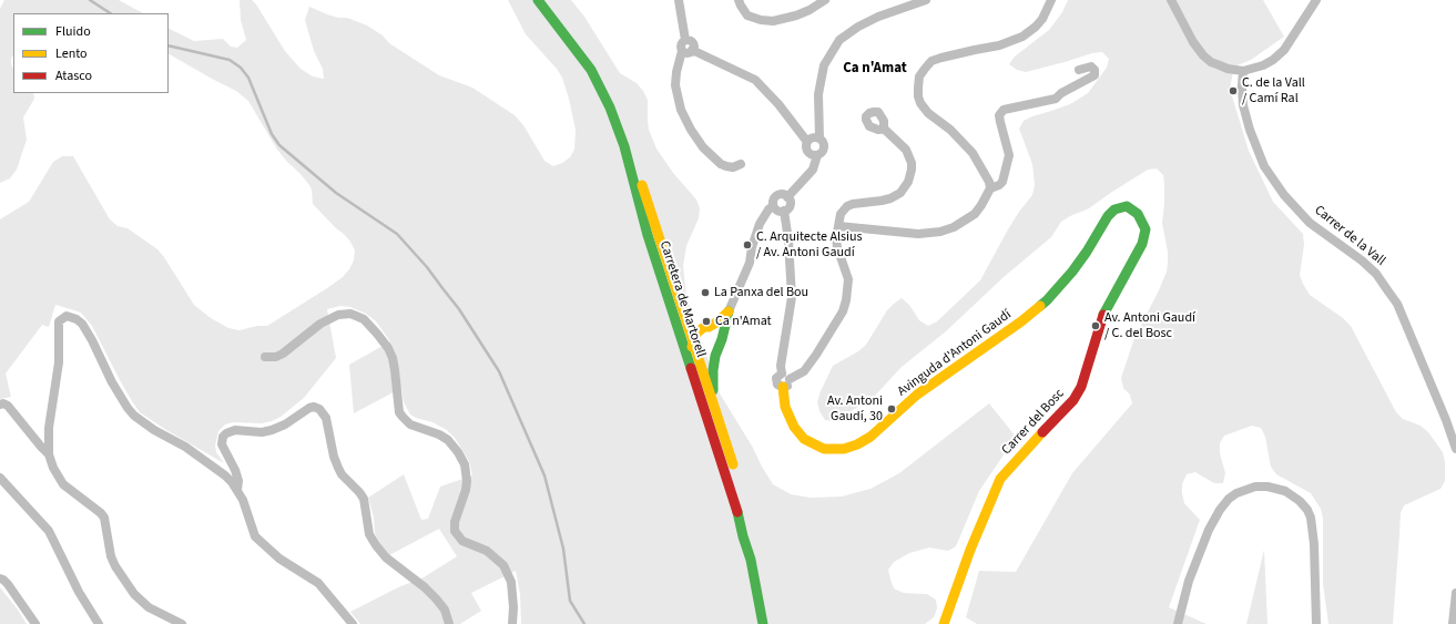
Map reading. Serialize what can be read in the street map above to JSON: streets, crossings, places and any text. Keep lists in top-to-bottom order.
{
  "streets": {
    "main road": ["Carretera de Martorell", "Avinguda d'Antoni Gaudí", "Carrer del Bosc"],
    "street": ["Carrer de la Vall"]
  },
  "crossings": [
    ["Avinguda d'Antoni Gaudí", "Carrer del Bosc"]
  ],
  "districts": ["Ca n'Amat"],
  "places": [
    "C. de la Vall / Camí Ral",
    "C. Arquitecte Alsius / Av. Antoni Gaudí",
    "La Panxa del Bou",
    "Ca n'Amat",
    "Av. Antoni Gaudí / C. del Bosc",
    "Av. Antoni Gaudí, 30"
  ],
  "legend": ["Fluido", "Lento", "Atasco"]
}
